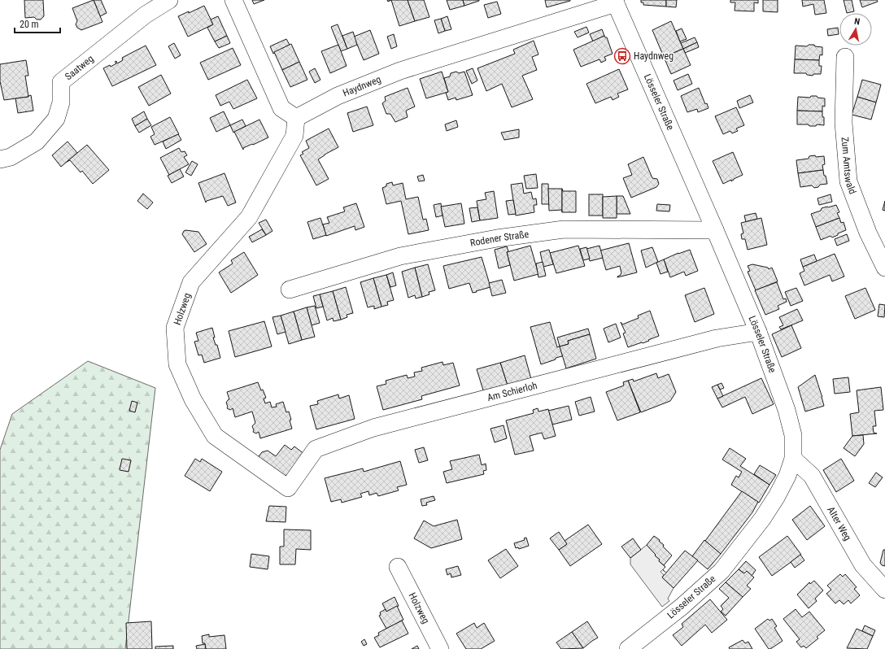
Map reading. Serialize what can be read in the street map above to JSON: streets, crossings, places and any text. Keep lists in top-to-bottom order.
{
  "streets": {
    "street": [
      "Saatweg",
      "Haydnweg",
      "Lösseler Straße",
      "Zum Amtswald",
      "Rodener Straße",
      "Holzweg",
      "Am Schierloh",
      "Alter Weg"
    ]
  },
  "crossings": [
    ["Haydnweg", "Lösseler Straße"],
    ["Haydnweg", "Holzweg"],
    ["Lösseler Straße", "Rodener Straße"],
    ["Lösseler Straße", "Am Schierloh"],
    ["Lösseler Straße", "Alter Weg"],
    ["Holzweg", "Am Schierloh"]
  ],
  "places": {
    "bus stop": ["Haydnweg"]
  },
  "scale_bar": "20 m",
  "north": "top"
}
